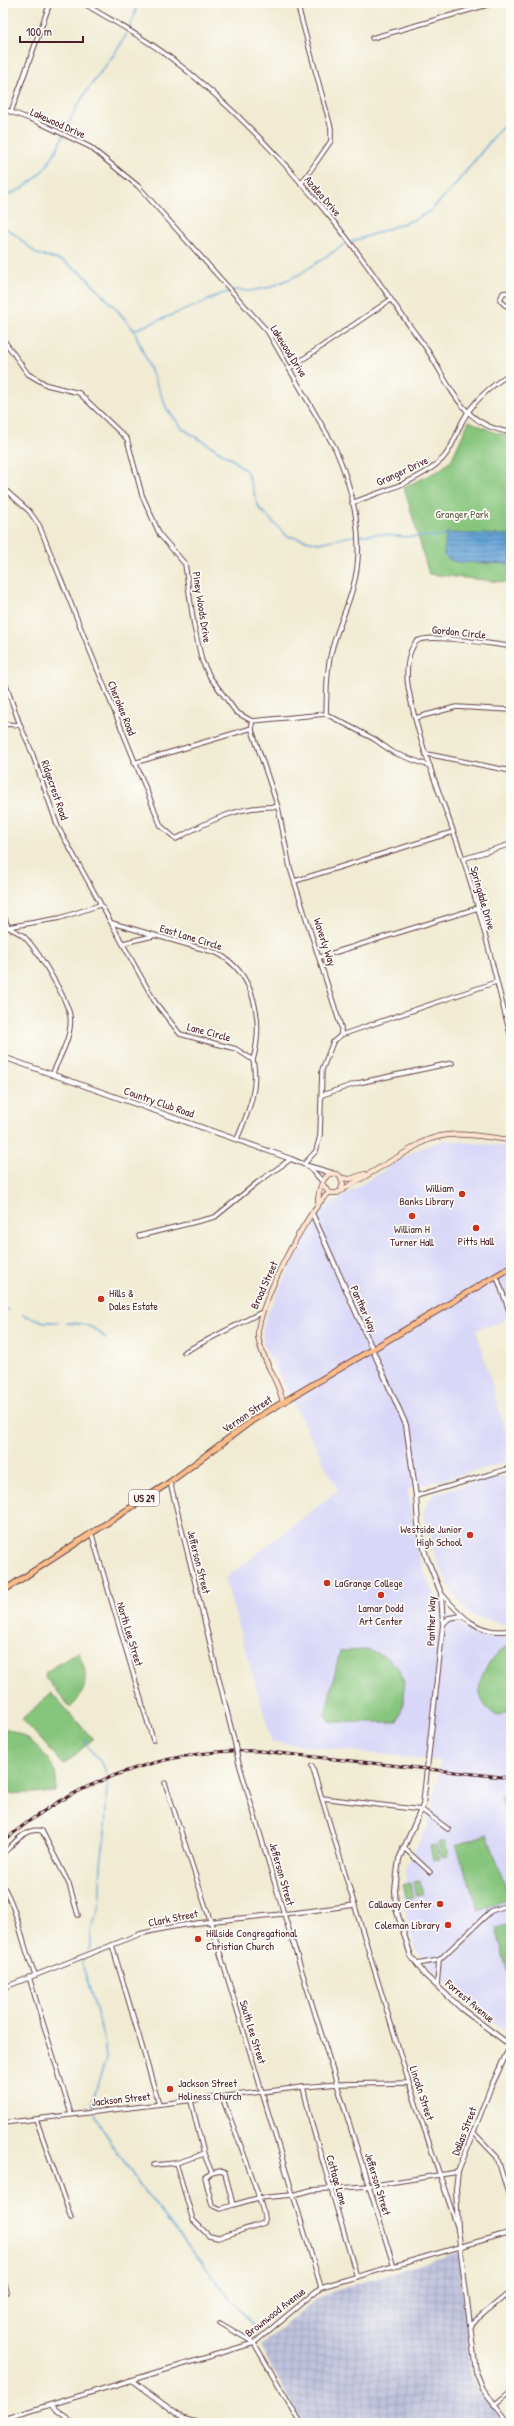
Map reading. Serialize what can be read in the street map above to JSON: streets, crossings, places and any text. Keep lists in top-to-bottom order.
{
  "streets": {
    "main road": ["Broad Street", "Vernon Street", "US 29"],
    "street": [
      "Lakewood Drive",
      "Azalea Drive",
      "Granger Drive",
      "Piney Woods Drive",
      "Gordon Circle",
      "Cherokee Road",
      "Ridgecrest Road",
      "Springdale Drive",
      "East Lane Circle",
      "Waverly Way",
      "Lane Circle",
      "Country Club Road",
      "Panther Way",
      "Jefferson Street",
      "North Lee Street",
      "Clark Street",
      "Forrest Avenue",
      "South Lee Street",
      "Lincoln Street",
      "Jackson Street",
      "Dallas Street",
      "Cottage Lane",
      "Brownwood Avenue"
    ]
  },
  "crossings": [
    ["Lakewood Drive", "Granger Drive"],
    ["Azalea Drive", "Granger Drive"],
    ["Piney Woods Drive", "Waverly Way"],
    ["Gordon Circle", "Springdale Drive"],
    ["Cherokee Road", "Waverly Way"],
    ["Ridgecrest Road", "Lane Circle"],
    ["East Lane Circle", "Lane Circle"],
    ["Country Club Road", "Broad Street"],
    ["Broad Street", "Panther Way"],
    ["Broad Street", "Vernon Street"],
    ["Panther Way", "Vernon Street"],
    ["Panther Way", "Forrest Avenue"],
    ["Vernon Street", "Jefferson Street"],
    ["Vernon Street", "North Lee Street"],
    ["Jefferson Street", "Clark Street"],
    ["Jefferson Street", "Jackson Street"],
    ["Jefferson Street", "Brownwood Avenue"],
    ["Clark Street", "South Lee Street"],
    ["Clark Street", "Lincoln Street"],
    ["Forrest Avenue", "Dallas Street"],
    ["South Lee Street", "Jackson Street"],
    ["South Lee Street", "Brownwood Avenue"],
    ["Lincoln Street", "Jackson Street"],
    ["Lincoln Street", "Dallas Street"],
    ["Lincoln Street", "Brownwood Avenue"],
    ["Jackson Street", "Cottage Lane"],
    ["Cottage Lane", "Brownwood Avenue"]
  ],
  "parks": ["Granger Park"],
  "places": [
    "William Banks Library",
    "William H Turner Hall",
    "Pitts Hall",
    "Hills & Dales Estate",
    "Westside Junior High School",
    "LaGrange College",
    "Lamar Dodd Art Center",
    "Callaway Center",
    "Coleman Library",
    "Hillside Congregational Christian Church",
    "Jackson Street Holiness Church"
  ],
  "scale_bar": "100 m"
}
